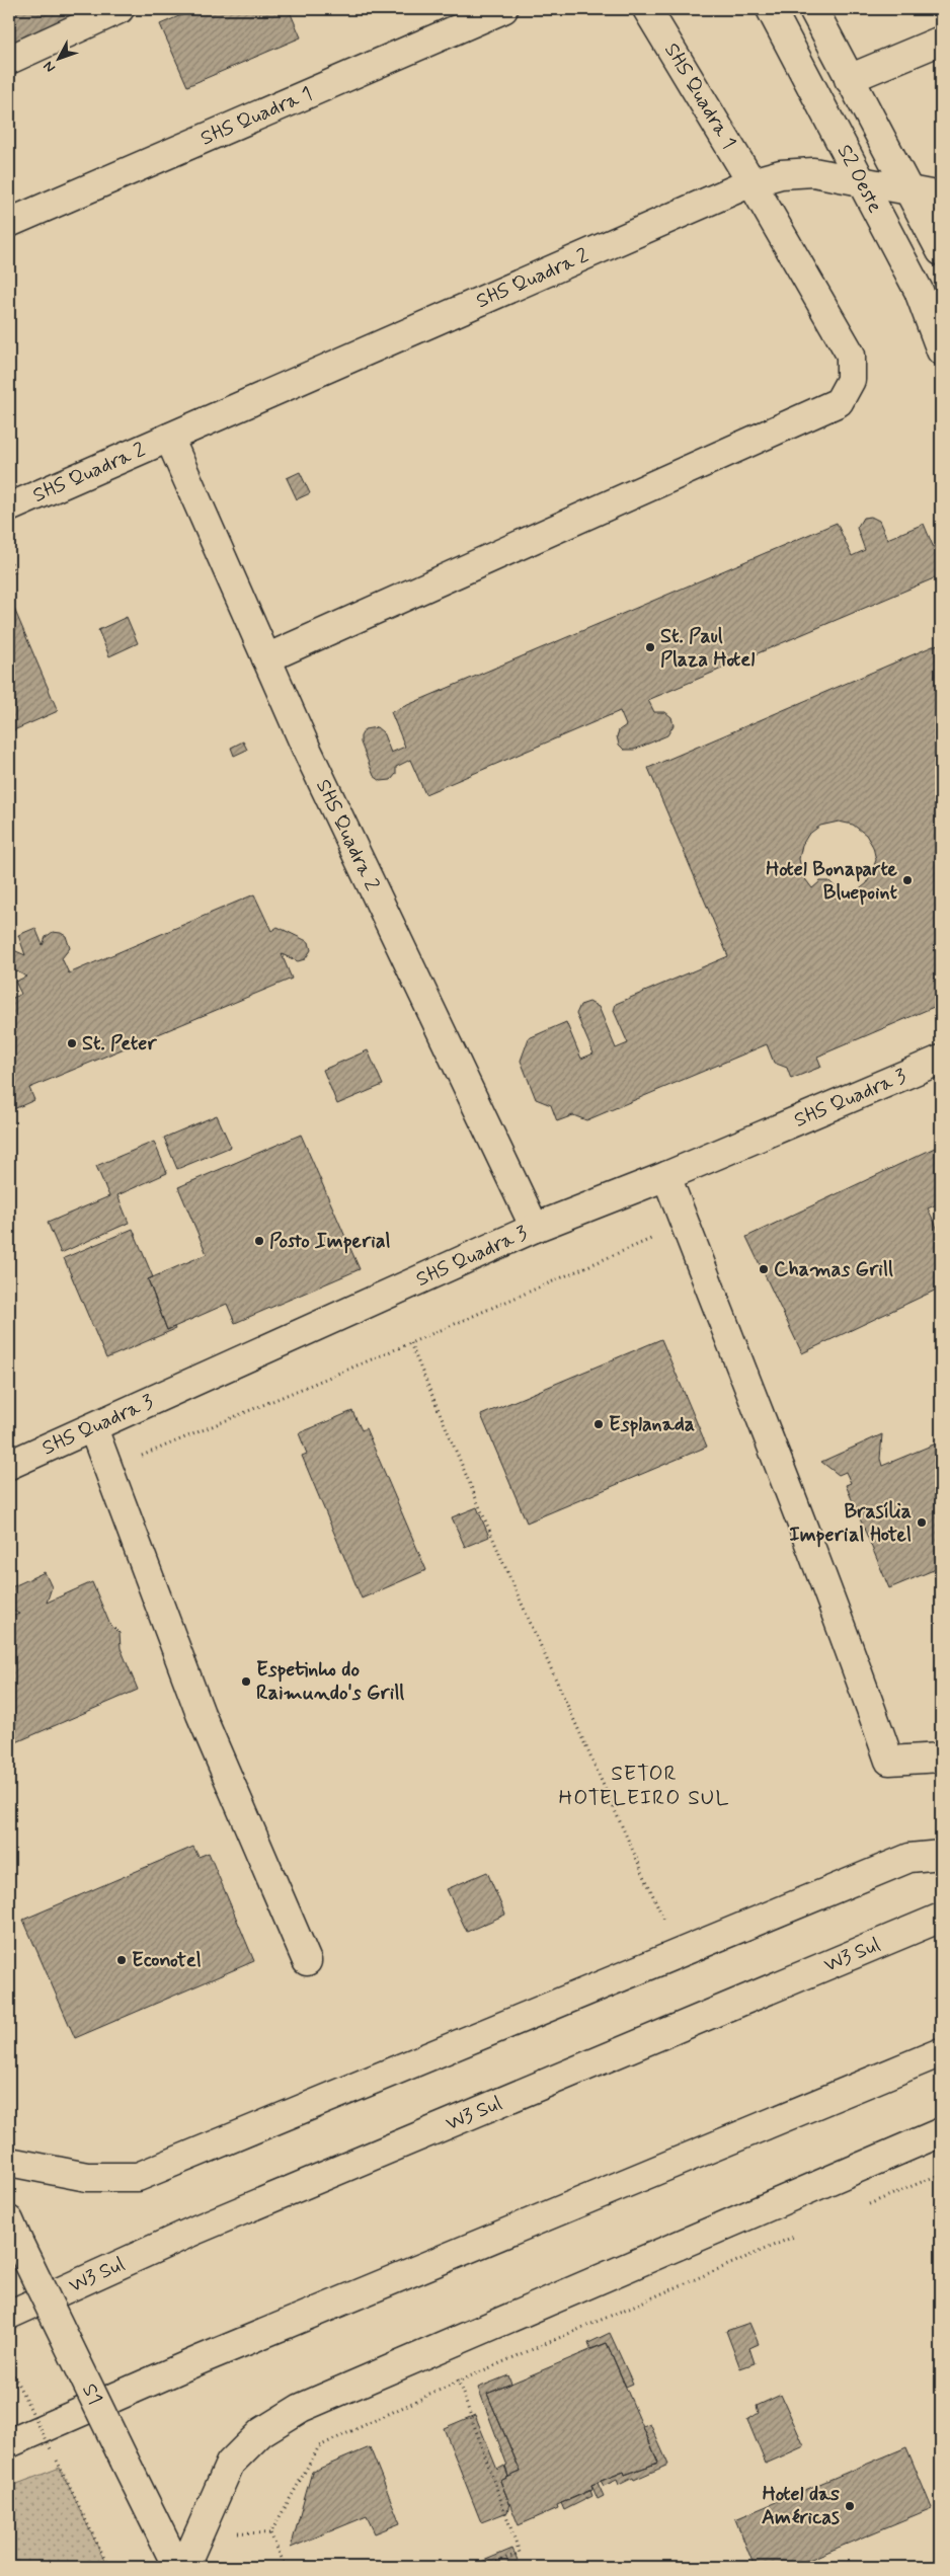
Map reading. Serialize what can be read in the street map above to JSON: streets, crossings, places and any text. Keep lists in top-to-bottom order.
{
  "streets": {
    "main road": [
      "SHS Quadra 1",
      "S2 Oeste",
      "SHS Quadra 2",
      "SHS Quadra 3",
      "W3 Sul",
      "S1"
    ]
  },
  "crossings": [
    ["SHS Quadra 1", "SHS Quadra 2"],
    ["S2 Oeste", "SHS Quadra 2"],
    ["SHS Quadra 2", "SHS Quadra 3"]
  ],
  "districts": ["SETOR HOTELEIRO SUL"],
  "places": [
    "St. Paul Plaza Hotel",
    "Hotel Bonaparte Bluepoint",
    "St. Peter",
    "Posto Imperial",
    "Chamas Grill",
    "Esplanada",
    "Brasília Imperial Hotel",
    "Espetinho do Raimundo's Grill",
    "Econotel",
    "Hotel das Américas"
  ],
  "north": "bottom left"
}
